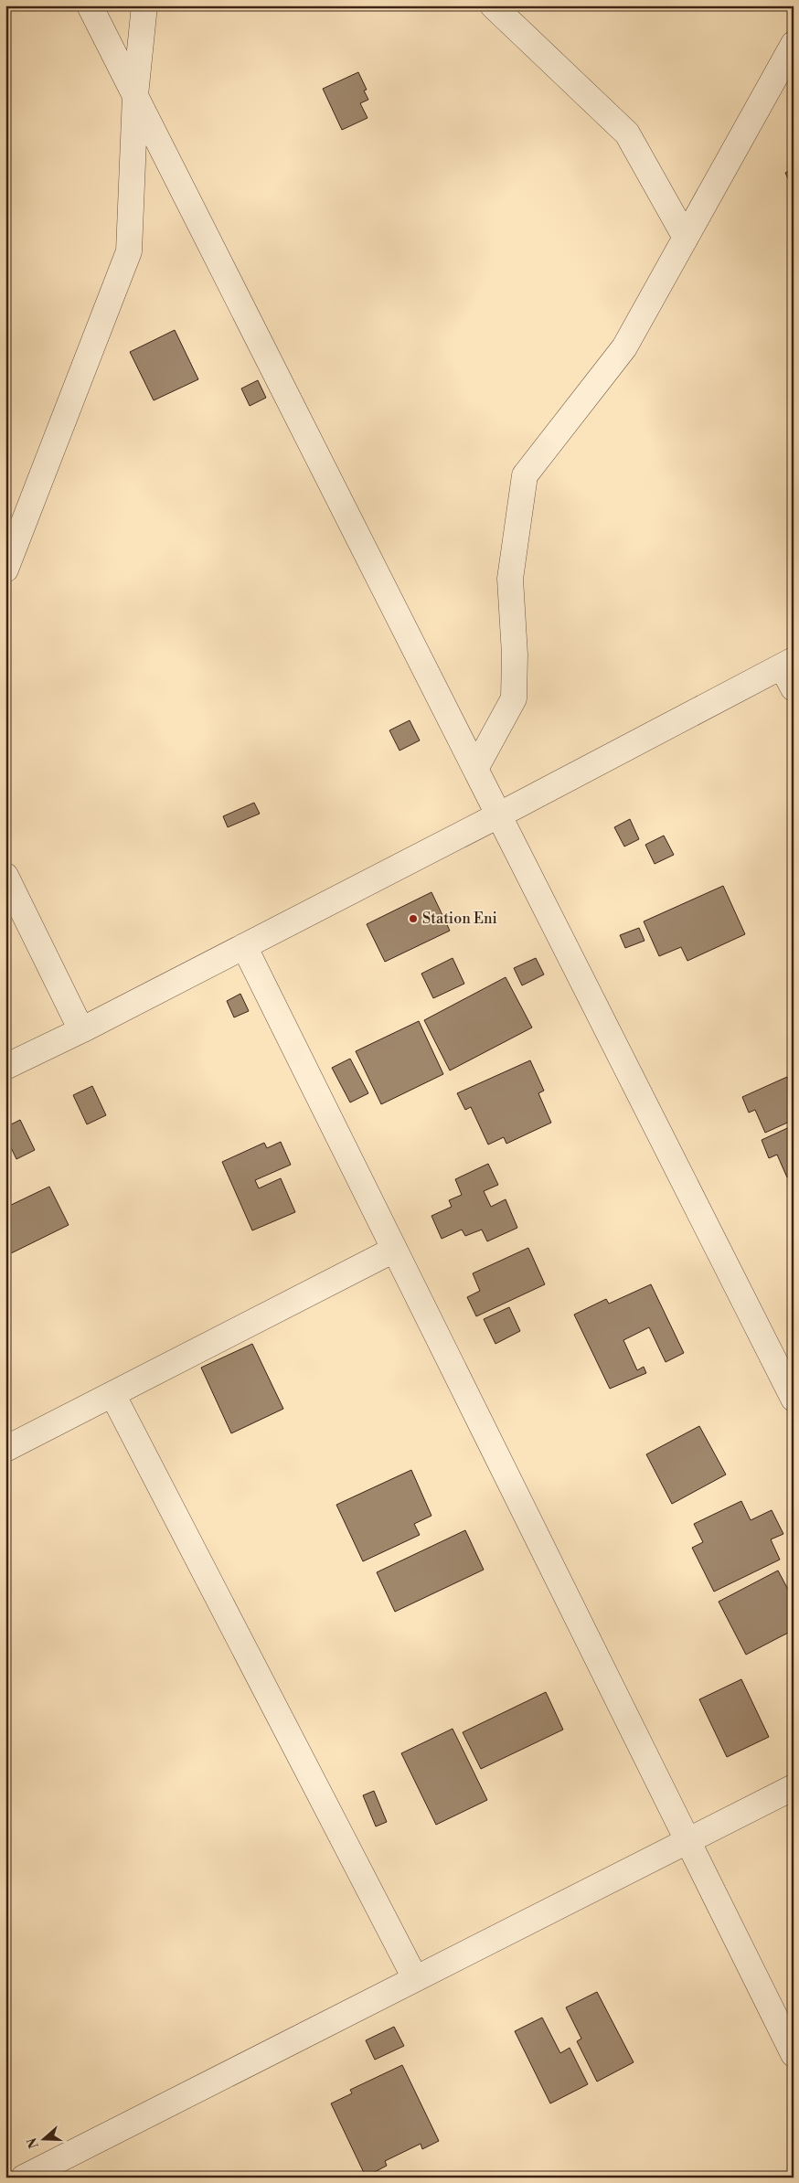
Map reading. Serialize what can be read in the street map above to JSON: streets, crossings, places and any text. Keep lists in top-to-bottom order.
{
  "places": ["Station Eni"],
  "north": "left"
}
